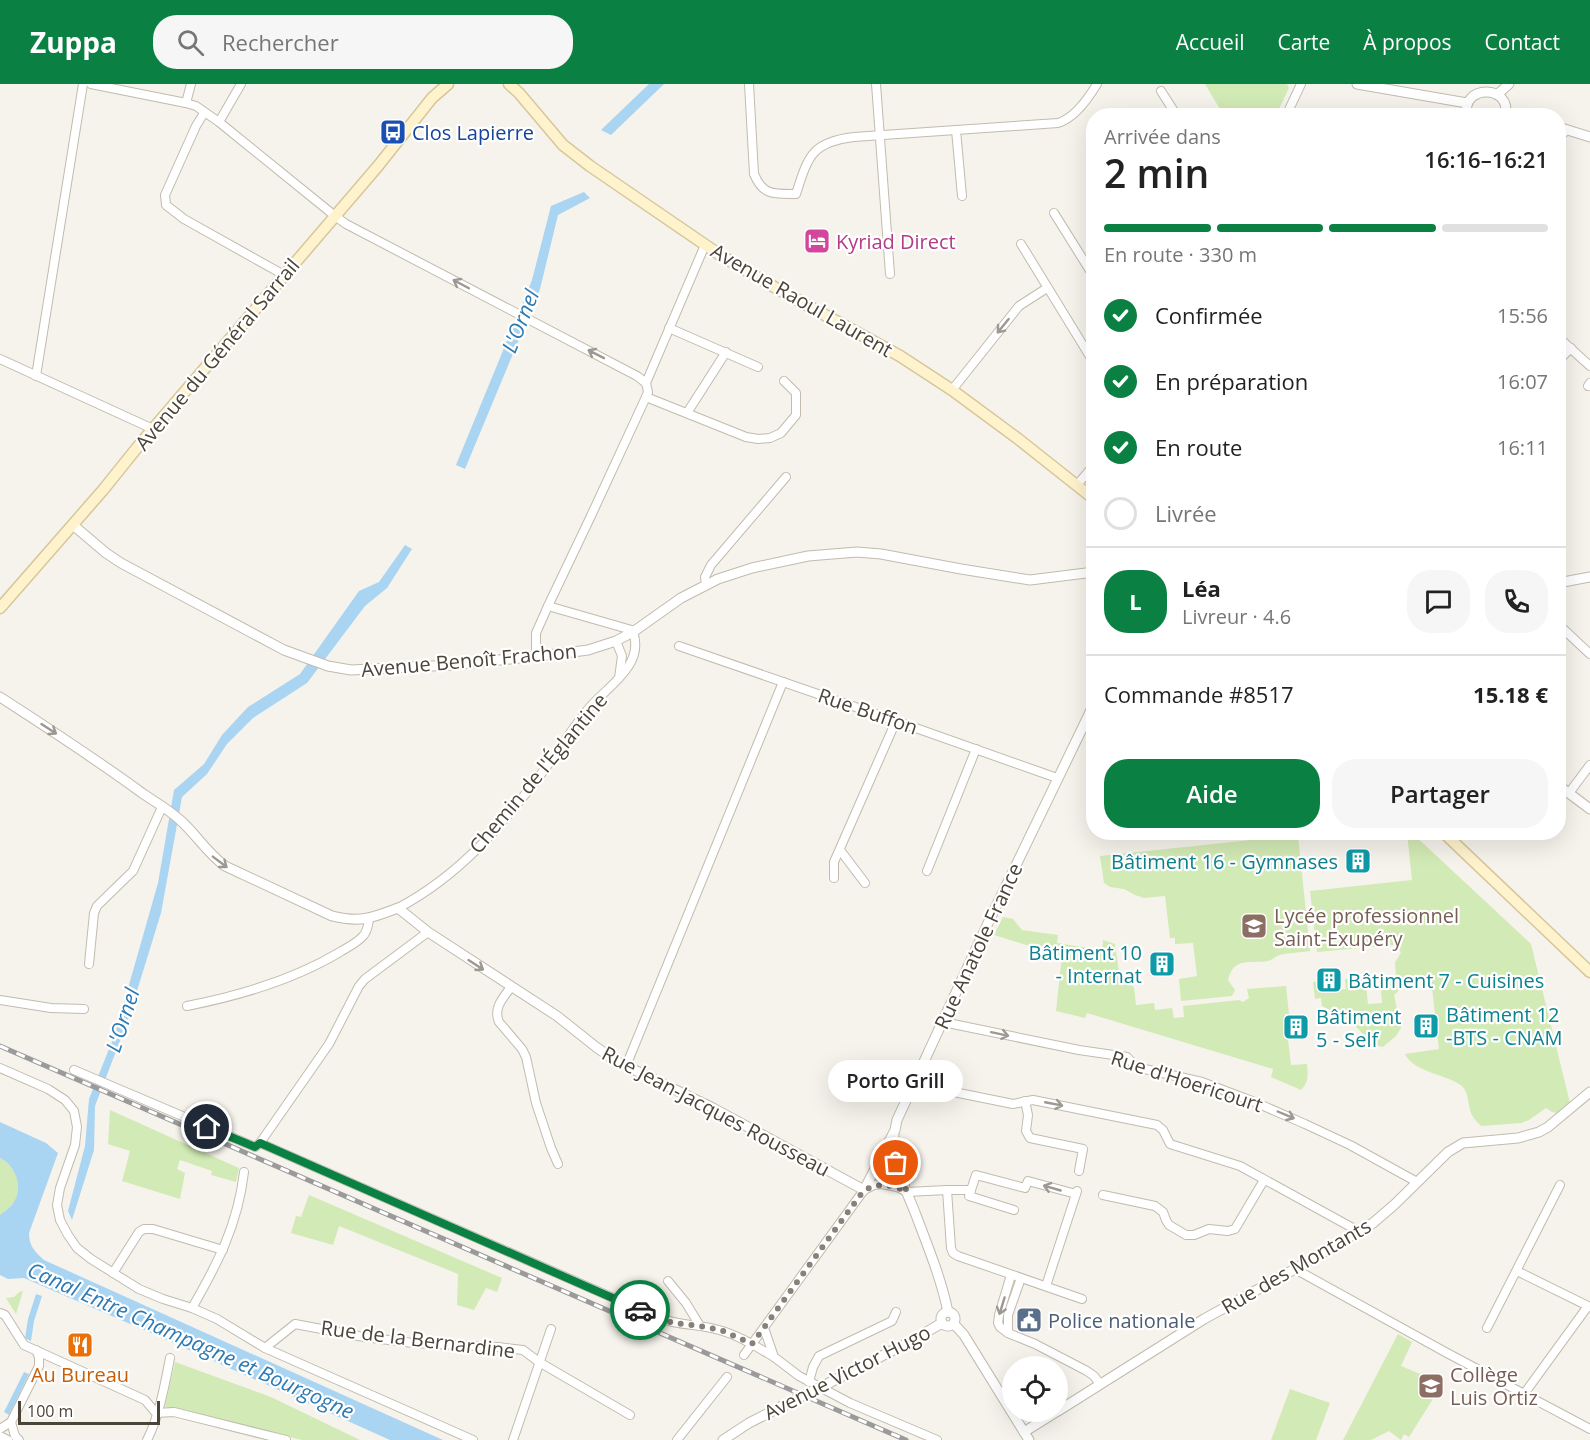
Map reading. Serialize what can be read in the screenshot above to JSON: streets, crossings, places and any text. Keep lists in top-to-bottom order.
{
  "streets": {
    "main road": ["Avenue Raoul Laurent", "Avenue du Général Sarrail"],
    "street": [
      "Avenue Benoît Frachon",
      "Rue Buffon",
      "Chemin de l'Églantine",
      "Rue Anatole France",
      "Rue d'Hoericourt",
      "Rue Jean-Jacques Rousseau",
      "Rue des Montants",
      "Rue de la Bernardine",
      "Avenue Victor Hugo"
    ]
  },
  "crossings": [
    ["Avenue du Général Sarrail", "Avenue Benoît Frachon"],
    ["Avenue Benoît Frachon", "Chemin de l'Églantine"],
    ["Rue Buffon", "Rue Anatole France"],
    ["Chemin de l'Églantine", "Rue Jean-Jacques Rousseau"],
    ["Rue Anatole France", "Rue d'Hoericourt"],
    ["Rue Anatole France", "Rue Jean-Jacques Rousseau"],
    ["Rue Anatole France", "Avenue Victor Hugo"],
    ["Rue d'Hoericourt", "Rue des Montants"],
    ["Rue des Montants", "Avenue Victor Hugo"]
  ],
  "water": ["L'Ornel", "Canal Entre Champagne et Bourgogne"],
  "places": {
    "bus stop": ["Clos Lapierre"],
    "hotel": ["Kyriad Direct"],
    "building": [
      "Bâtiment 16 - Gymnases",
      "Bâtiment 10 - Internat",
      "Bâtiment 7 - Cuisines",
      "Bâtiment 12 -BTS - CNAM",
      "Bâtiment 5 - Self"
    ],
    "school or university": ["Lycée professionnel Saint-Exupéry", "Collège Luis Ortiz"],
    "other": ["Porto Grill"],
    "public building": ["Police nationale"],
    "restaurant": ["Au Bureau"]
  },
  "scale_bar": "100 m",
  "page": {
    "header": "Zuppa",
    "search": "Rechercher",
    "nav": [
      "Accueil",
      "Carte",
      "À propos",
      "Contact"
    ],
    "heading": ["2 min", "Arrivée dans", "16:16–16:21"],
    "panel": [
      "Léa",
      "Livreur · 4.6",
      "Commande #8517",
      "15.18 €"
    ],
    "bar": "En route · 330 m",
    "list": [
      ["Confirmée", "15:56"],
      ["En préparation", "16:07"],
      ["En route", "16:11"],
      "Livrée"
    ],
    "round": "L",
    "buttons": ["Aide", "Partager"],
    "bubble": "Porto Grill",
    "scale": "100 m"
  }
}
